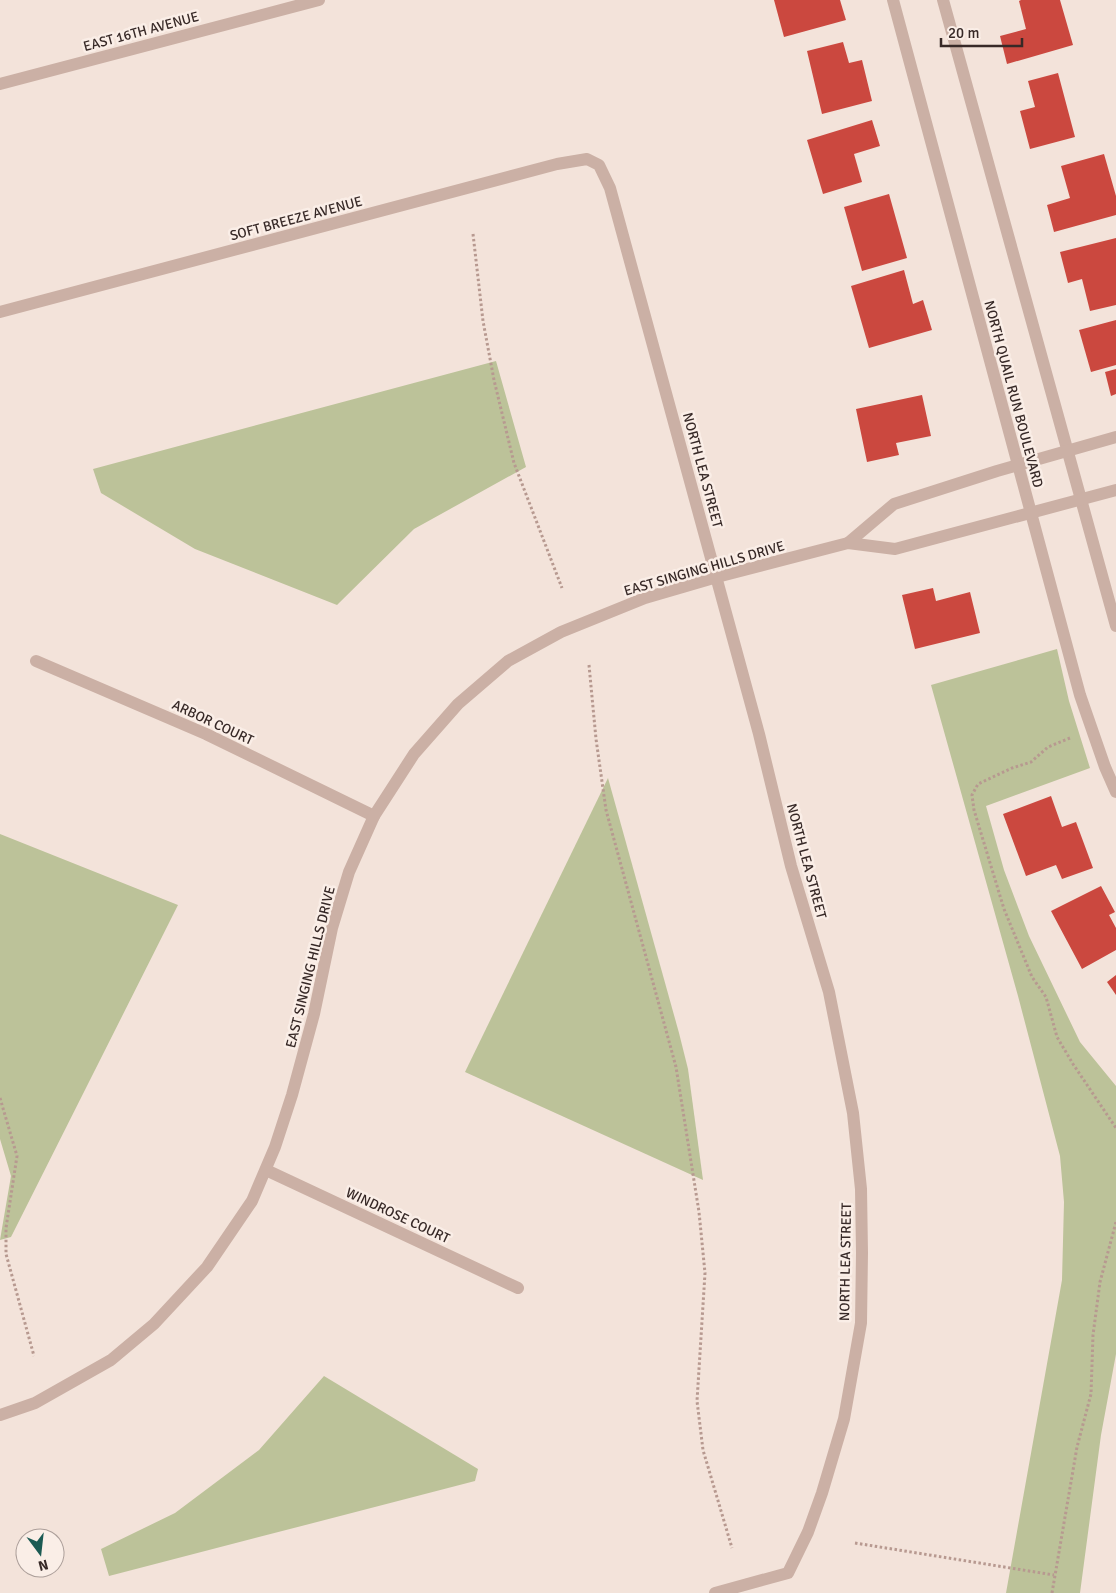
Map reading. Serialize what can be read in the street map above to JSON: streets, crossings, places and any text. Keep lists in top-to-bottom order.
{
  "streets": {
    "street": [
      "EAST 16TH AVENUE",
      "SOFT BREEZE AVENUE",
      "NORTH QUAIL RUN BOULEVARD",
      "NORTH LEA STREET",
      "EAST SINGING HILLS DRIVE",
      "ARBOR COURT",
      "WINDROSE COURT"
    ]
  },
  "crossings": [
    ["SOFT BREEZE AVENUE", "NORTH LEA STREET"],
    ["NORTH QUAIL RUN BOULEVARD", "EAST SINGING HILLS DRIVE"],
    ["NORTH LEA STREET", "EAST SINGING HILLS DRIVE"],
    ["EAST SINGING HILLS DRIVE", "ARBOR COURT"],
    ["EAST SINGING HILLS DRIVE", "WINDROSE COURT"]
  ],
  "scale_bar": "20 m",
  "north": "bottom"
}
